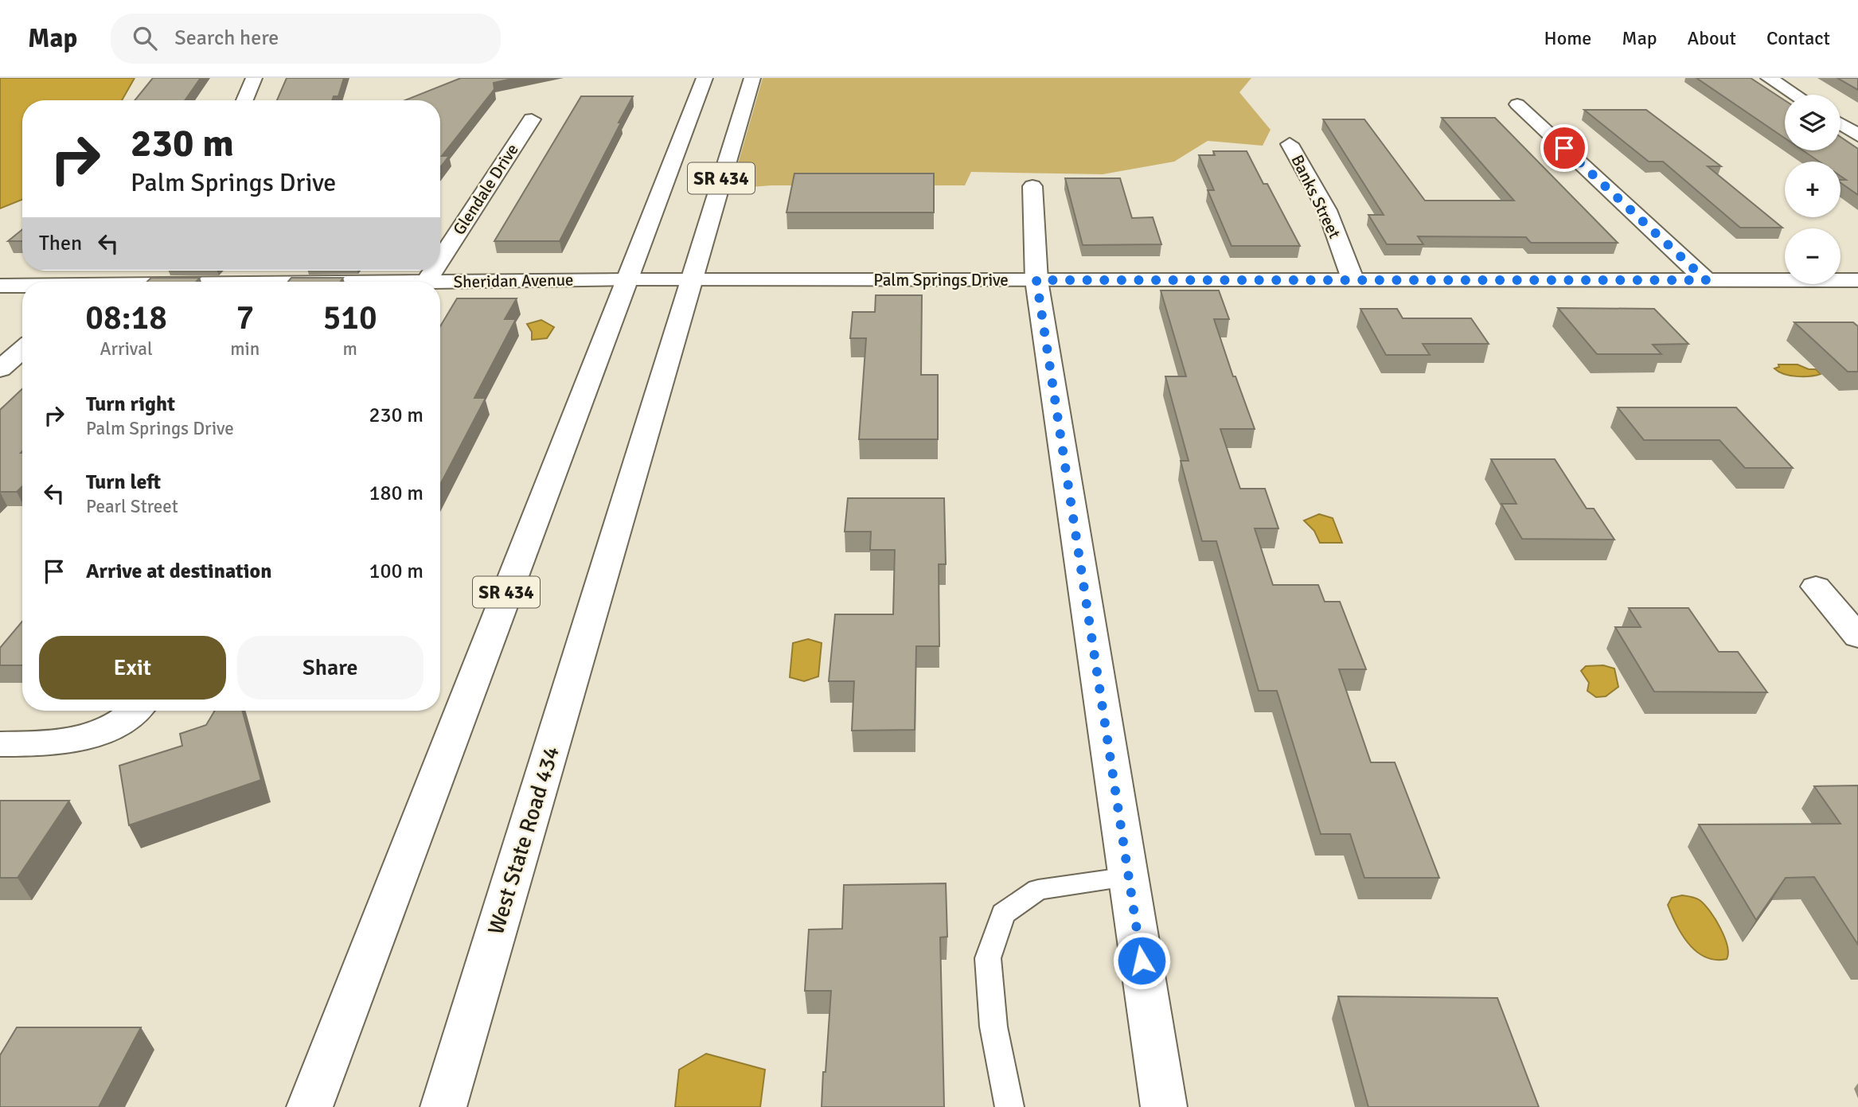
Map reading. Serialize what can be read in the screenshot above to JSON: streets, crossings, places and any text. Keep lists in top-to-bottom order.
{
  "streets": {
    "street": [
      "SR 434",
      "Glendale Drive",
      "Banks Street",
      "Palm Springs Drive",
      "Sheridan Avenue",
      "West State Road 434"
    ]
  },
  "crossings": [
    ["SR 434", "Palm Springs Drive"],
    ["SR 434", "Sheridan Avenue"],
    ["SR 434", "West State Road 434"],
    ["Banks Street", "Palm Springs Drive"],
    ["Palm Springs Drive", "Sheridan Avenue"],
    ["Palm Springs Drive", "West State Road 434"]
  ],
  "page": {
    "header": "Map",
    "search": "Search here",
    "nav": [
      "Home",
      "Map",
      "About",
      "Contact"
    ],
    "map_buttons": ["+", "−"],
    "turn": ["230 m", "Palm Springs Drive"],
    "then": "Then",
    "eta": [
      "08:18",
      "Arrival",
      "7",
      "min",
      "510",
      "m"
    ],
    "list": [
      {
        "name": "Turn right",
        "note": "Palm Springs Drive",
        "value": "230 m"
      },
      {
        "name": "Turn left",
        "note": "Pearl Street",
        "value": "180 m"
      },
      {
        "name": "Arrive at destination",
        "value": "100 m"
      }
    ],
    "buttons": ["Exit", "Share"]
  }
}
